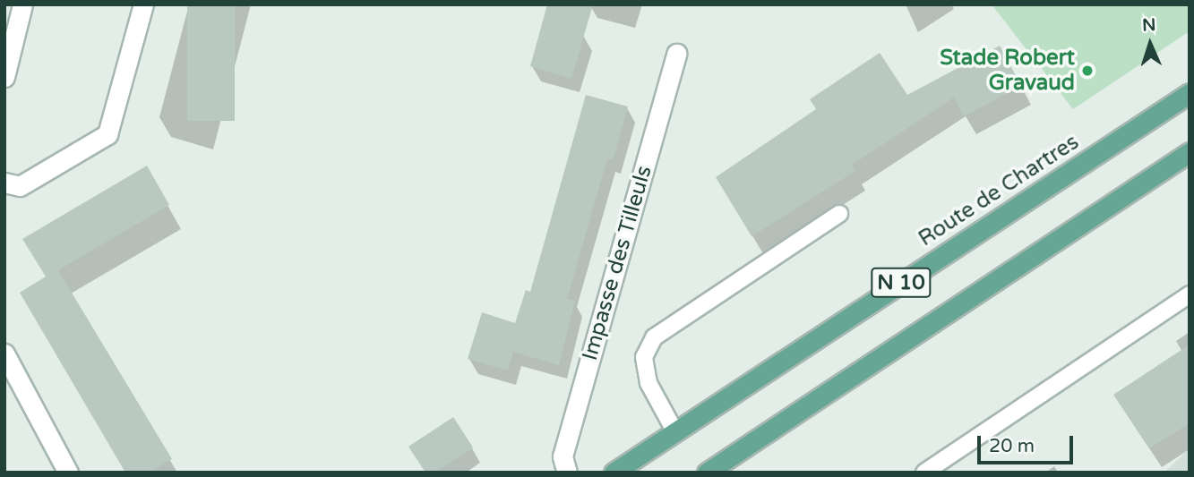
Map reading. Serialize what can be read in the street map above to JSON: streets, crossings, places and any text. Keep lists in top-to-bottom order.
{
  "streets": {
    "main road": ["Route de Chartres", "N 10"],
    "street": ["Impasse des Tilleuls"]
  },
  "places": ["Stade Robert Gravaud"],
  "scale_bar": "20 m",
  "north": "top"
}
